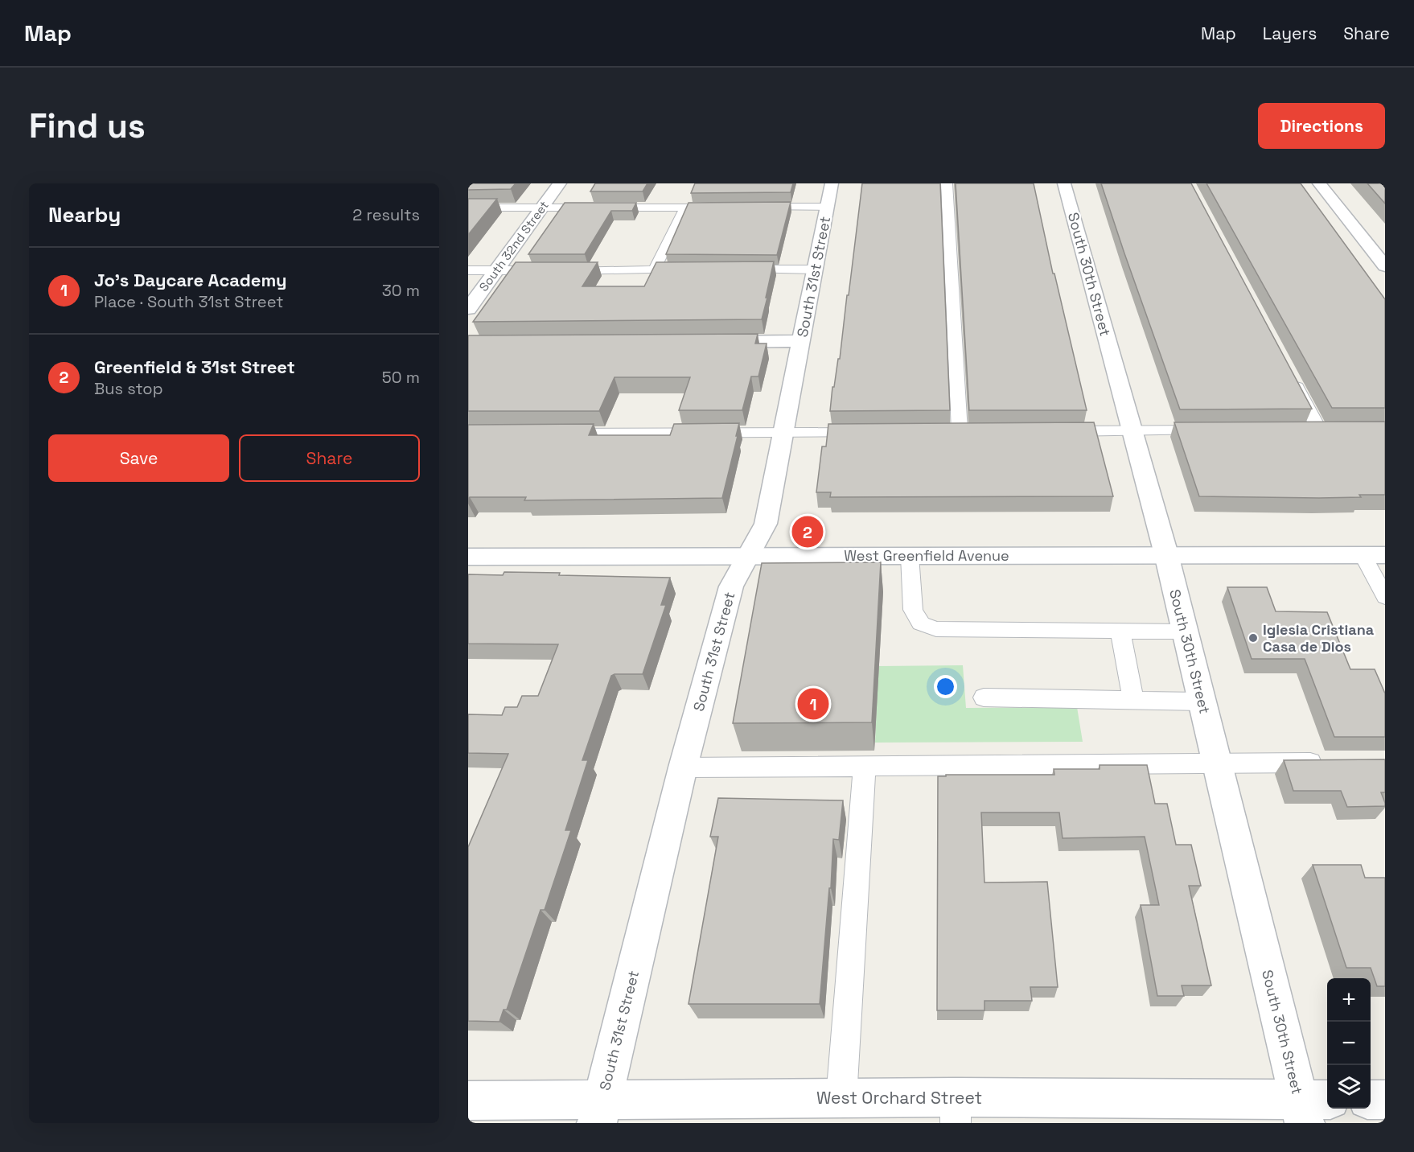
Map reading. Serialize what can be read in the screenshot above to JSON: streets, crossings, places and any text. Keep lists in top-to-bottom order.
{
  "streets": {
    "street": [
      "South 32nd Street",
      "South 30th Street",
      "South 31st Street",
      "West Greenfield Avenue",
      "West Orchard Street"
    ]
  },
  "crossings": [
    ["South 30th Street", "West Greenfield Avenue"],
    ["South 30th Street", "West Orchard Street"],
    ["South 31st Street", "West Greenfield Avenue"],
    ["South 31st Street", "West Orchard Street"]
  ],
  "places": ["Iglesia Cristiana Casa de Dios"],
  "page": {
    "header": "Map",
    "nav": ["Map", "Layers", "Share"],
    "buttons": [
      "Directions",
      ["Save", "Share"]
    ],
    "title": "Find us",
    "heading": ["Nearby", "2 results"],
    "list": [
      {
        "mark": "1",
        "name": "Jo's Daycare Academy",
        "note": "Place · South 31st Street",
        "value": "30 m"
      },
      {
        "mark": "2",
        "name": "Greenfield & 31st Street",
        "note": "Bus stop",
        "value": "50 m"
      }
    ],
    "pins": ["2", "1"],
    "map_buttons": ["+", "−"]
  }
}
